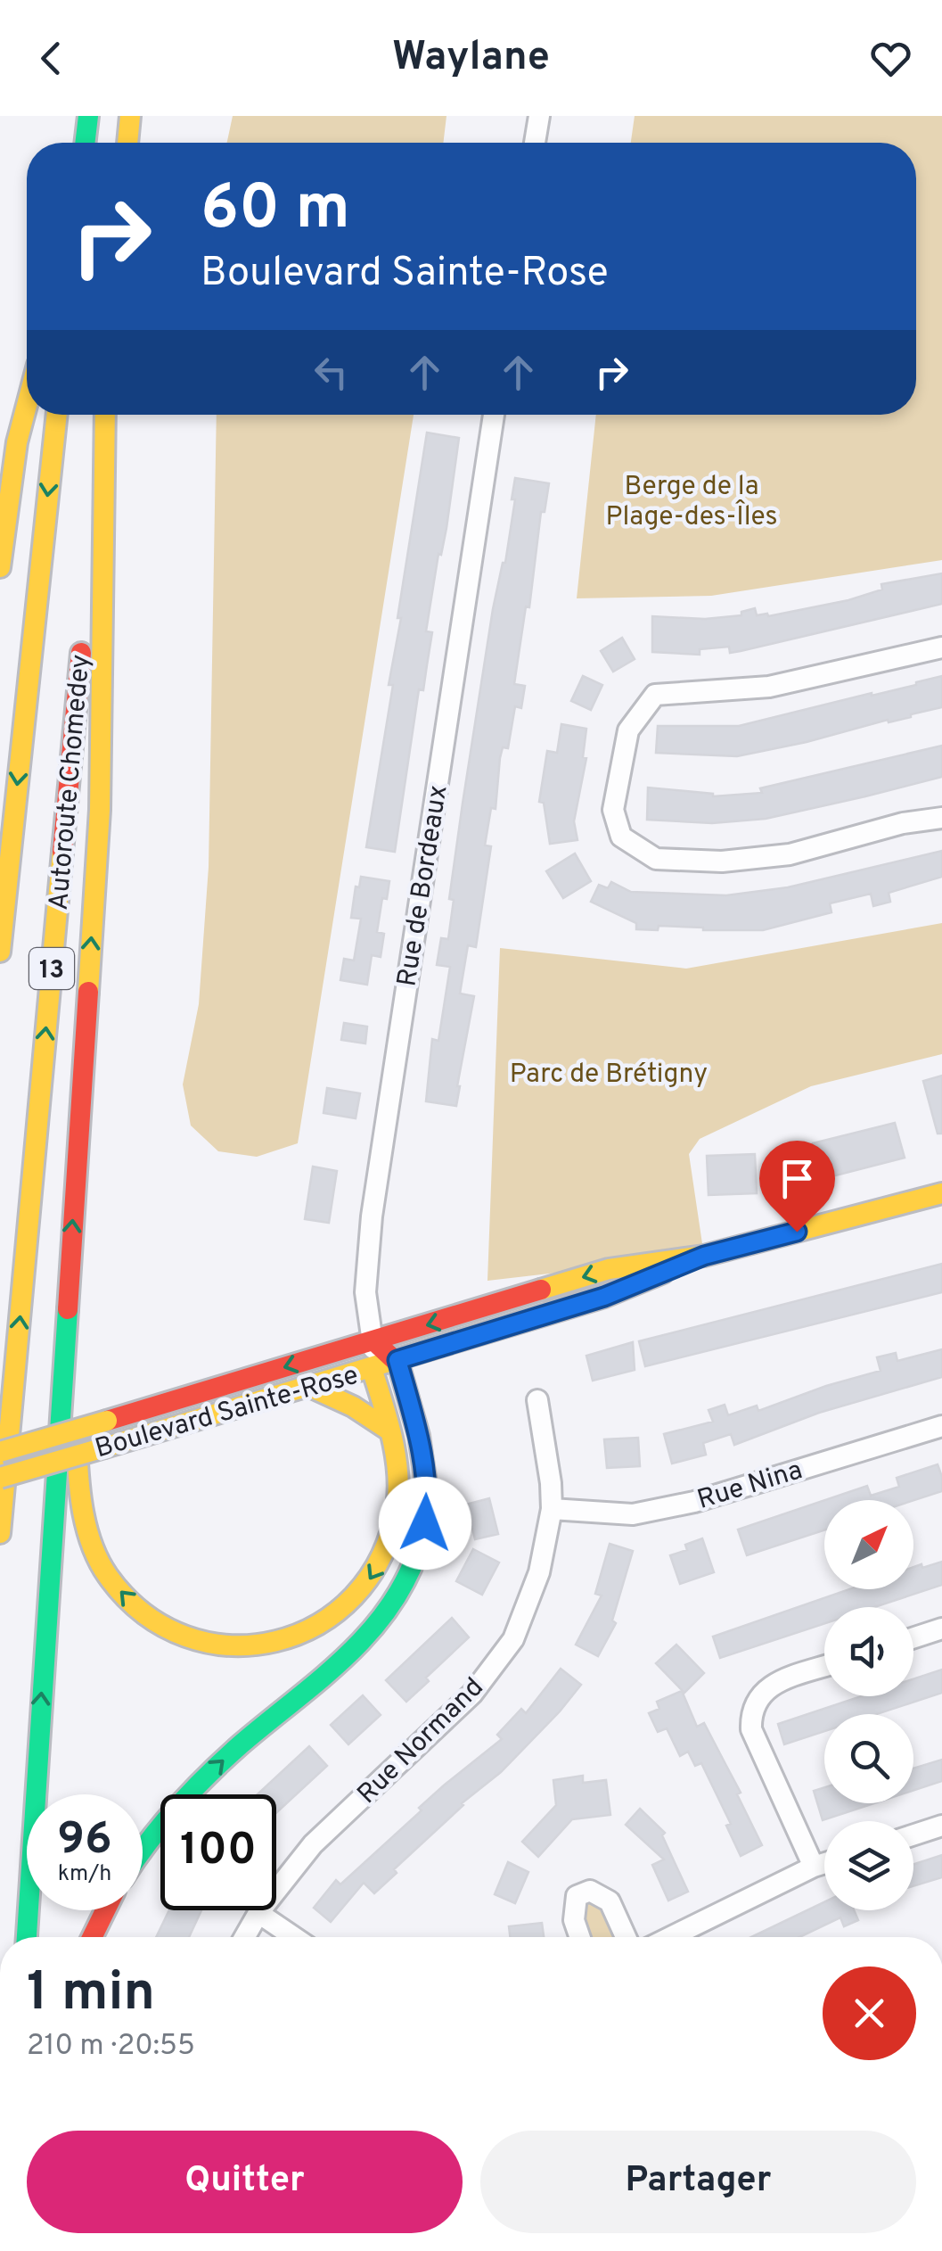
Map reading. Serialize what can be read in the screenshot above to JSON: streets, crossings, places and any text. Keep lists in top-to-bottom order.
{
  "streets": {
    "main road": ["Autoroute Chomedey", "13", "Boulevard Sainte-Rose"],
    "street": ["Rue de Bordeaux", "Rue Nina", "Rue Normand"]
  },
  "crossings": [
    ["Rue de Bordeaux", "Boulevard Sainte-Rose"],
    ["Rue Nina", "Rue Normand"]
  ],
  "parks": ["Berge de la Plage-des-Îles", "Parc de Brétigny"],
  "north": "top right",
  "page": {
    "header": "Waylane",
    "turn": ["60 m", "Boulevard Sainte-Rose"],
    "speed": "96 km/h",
    "limit": "100",
    "heading": ["1 min", "210 m · 20:55"],
    "buttons": ["Quitter", "Partager"]
  }
}
